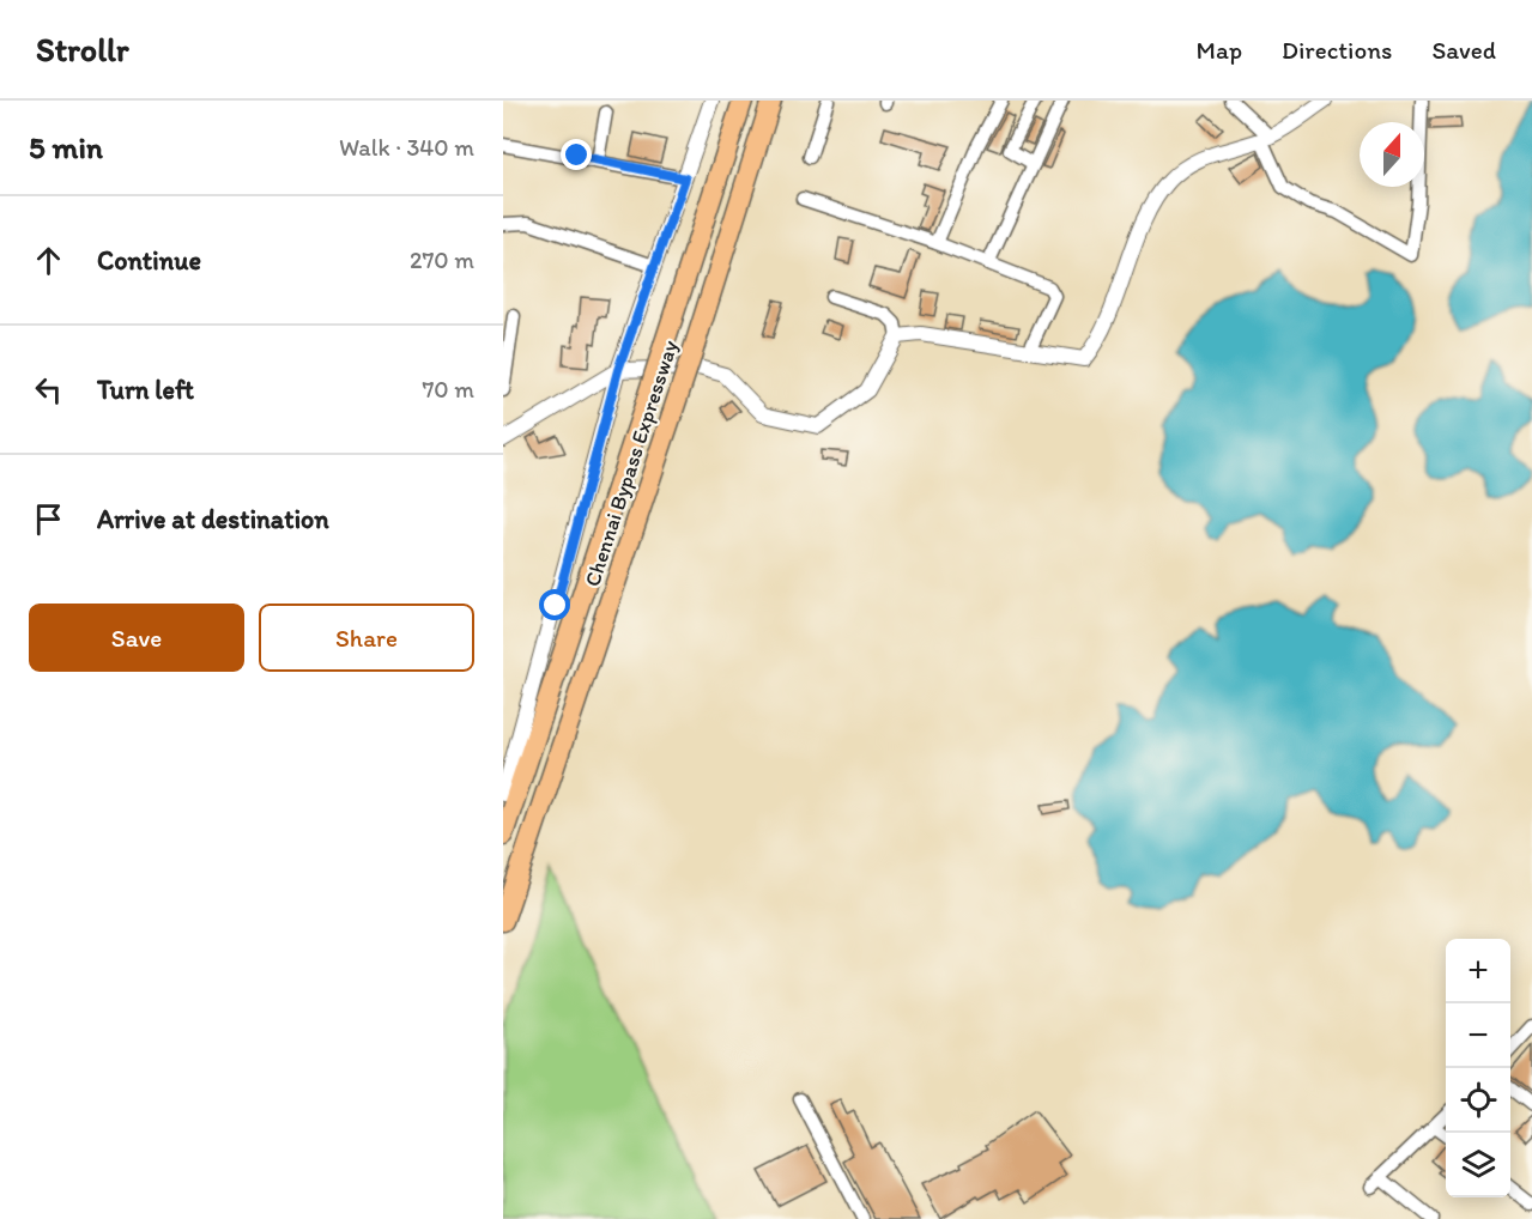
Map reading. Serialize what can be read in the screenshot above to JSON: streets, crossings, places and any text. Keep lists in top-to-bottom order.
{
  "streets": {
    "highway": ["Chennai Bypass Expressway"]
  },
  "north": "top",
  "page": {
    "header": "Strollr",
    "nav": ["Map", "Directions", "Saved"],
    "heading": ["5 min", "Walk · 340 m"],
    "list": [
      ["Continue", "270 m"],
      ["Turn left", "70 m"],
      "Arrive at destination"
    ],
    "buttons": ["Save", "Share"],
    "map_buttons": ["+", "−"]
  }
}
